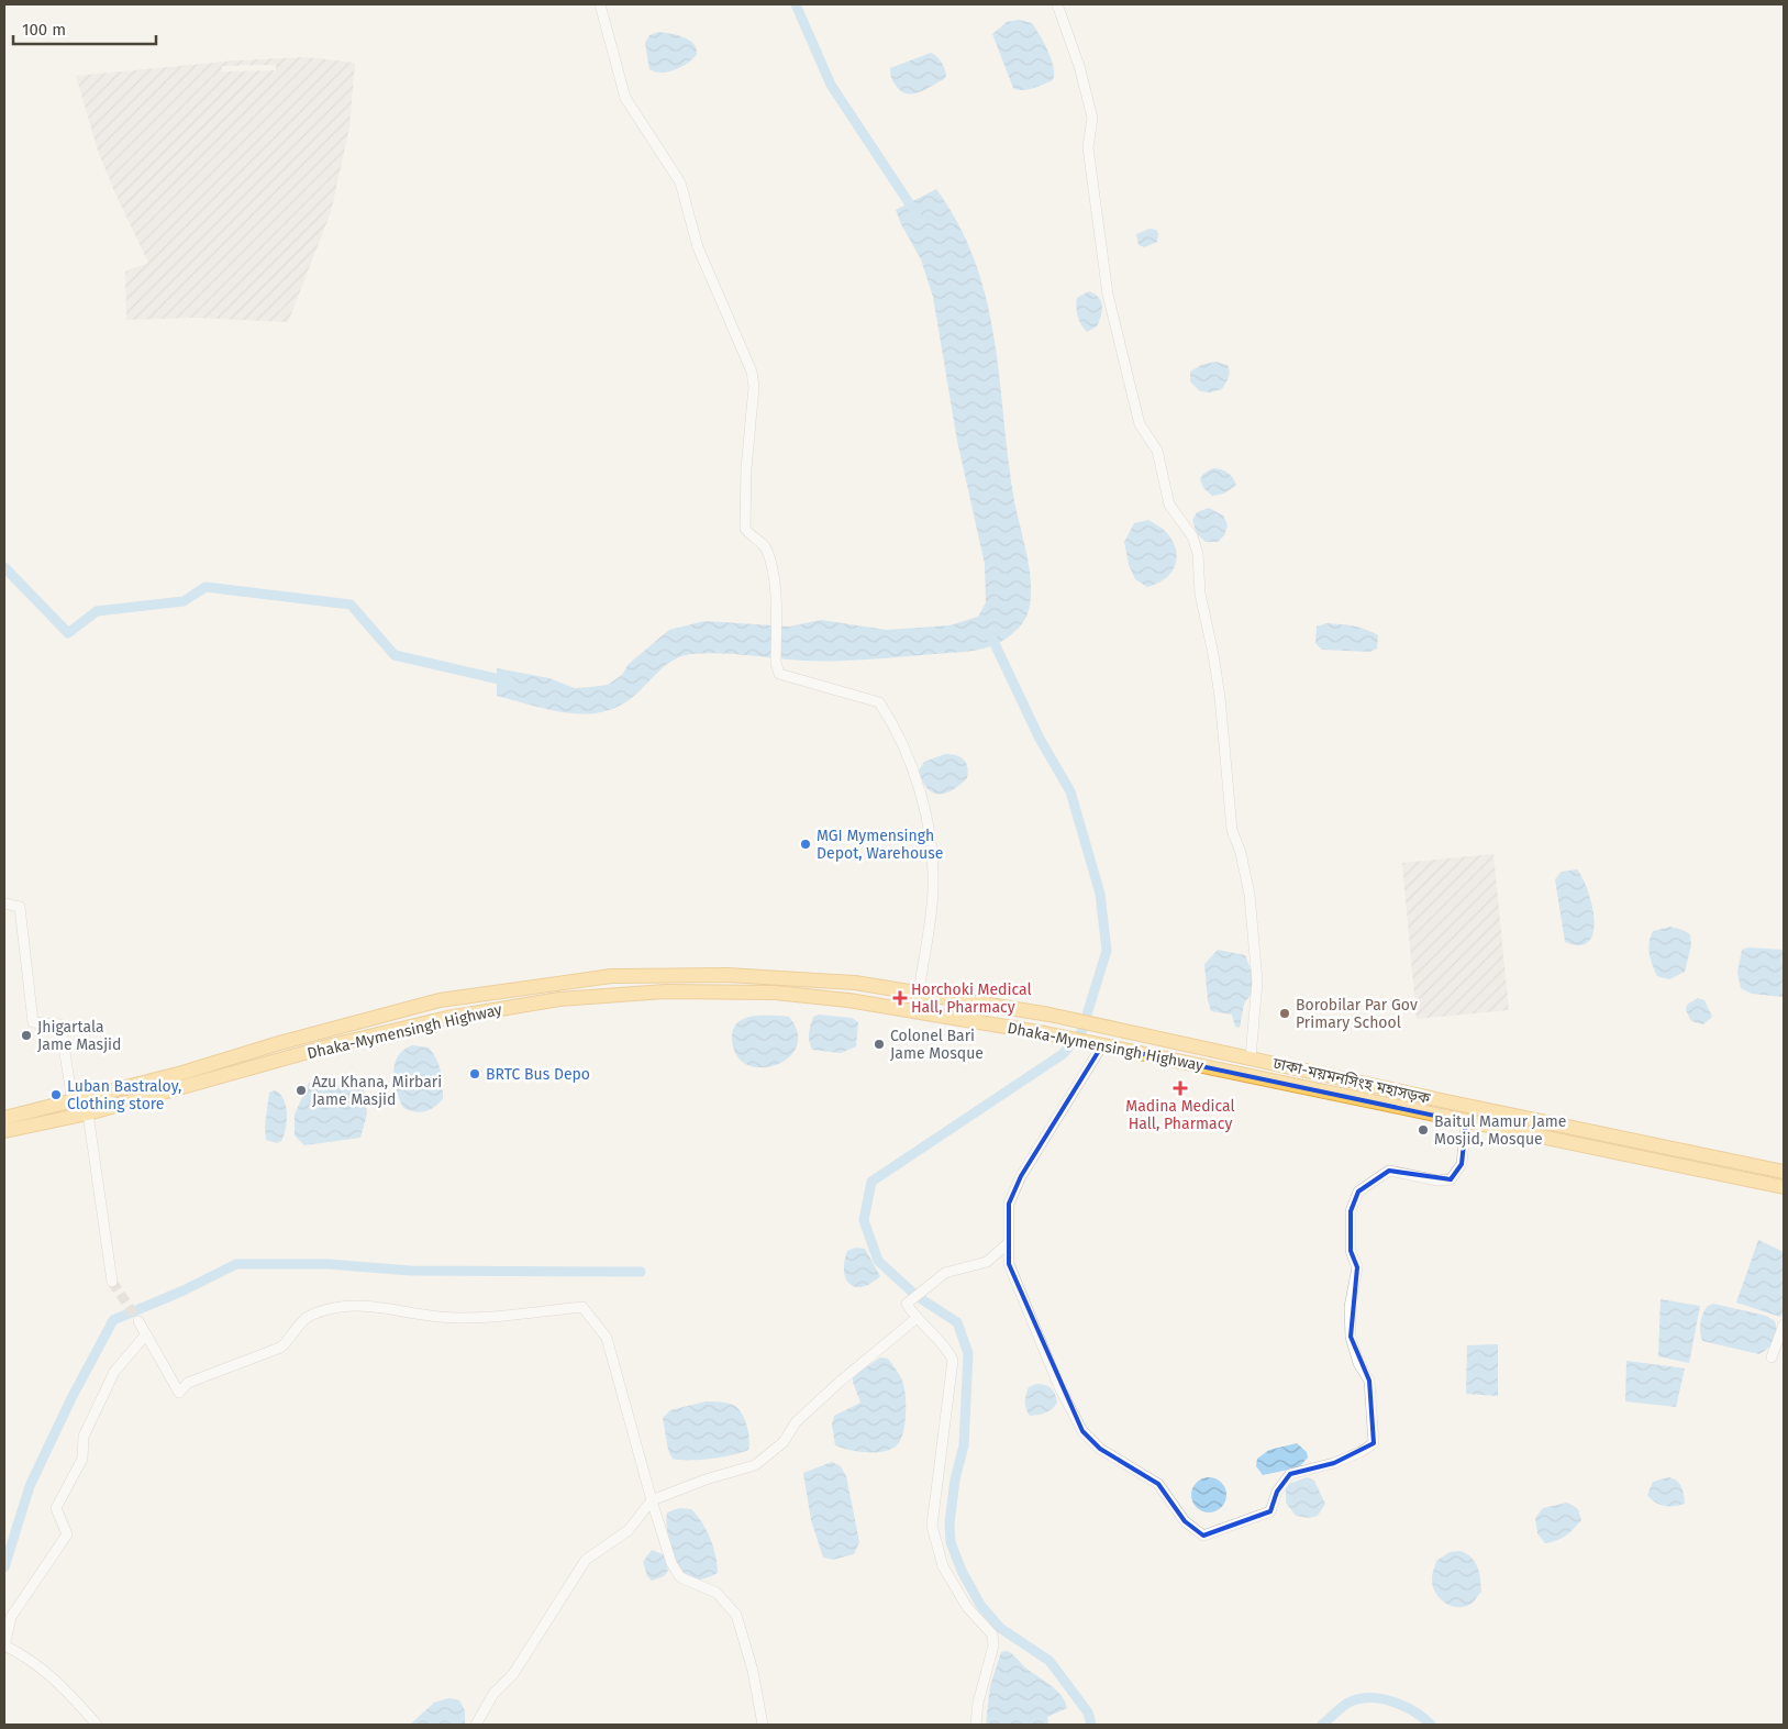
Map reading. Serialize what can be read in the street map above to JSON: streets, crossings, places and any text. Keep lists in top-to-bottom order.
{
  "streets": {
    "highway": ["Dhaka-Mymensingh Highway", "ঢাকা-ময়মনসিংহ মহাসড়ক"]
  },
  "crossings": [
    ["Dhaka-Mymensingh Highway", "ঢাকা-ময়মনসিংহ মহাসড়ক"]
  ],
  "places": {
    "other": [
      "MGI Mymensingh Depot, Warehouse",
      "Borobilar Par Gov Primary School",
      "Jhigartala Jame Masjid",
      "Colonel Bari Jame Mosque",
      "BRTC Bus Depo",
      "Azu Khana, Mirbari Jame Masjid",
      "Luban Bastraloy, Clothing store",
      "Baitul Mamur Jame Mosjid, Mosque"
    ],
    "health": ["Horchoki Medical Hall, Pharmacy", "Madina Medical Hall, Pharmacy"]
  },
  "scale_bar": "100 m"
}
